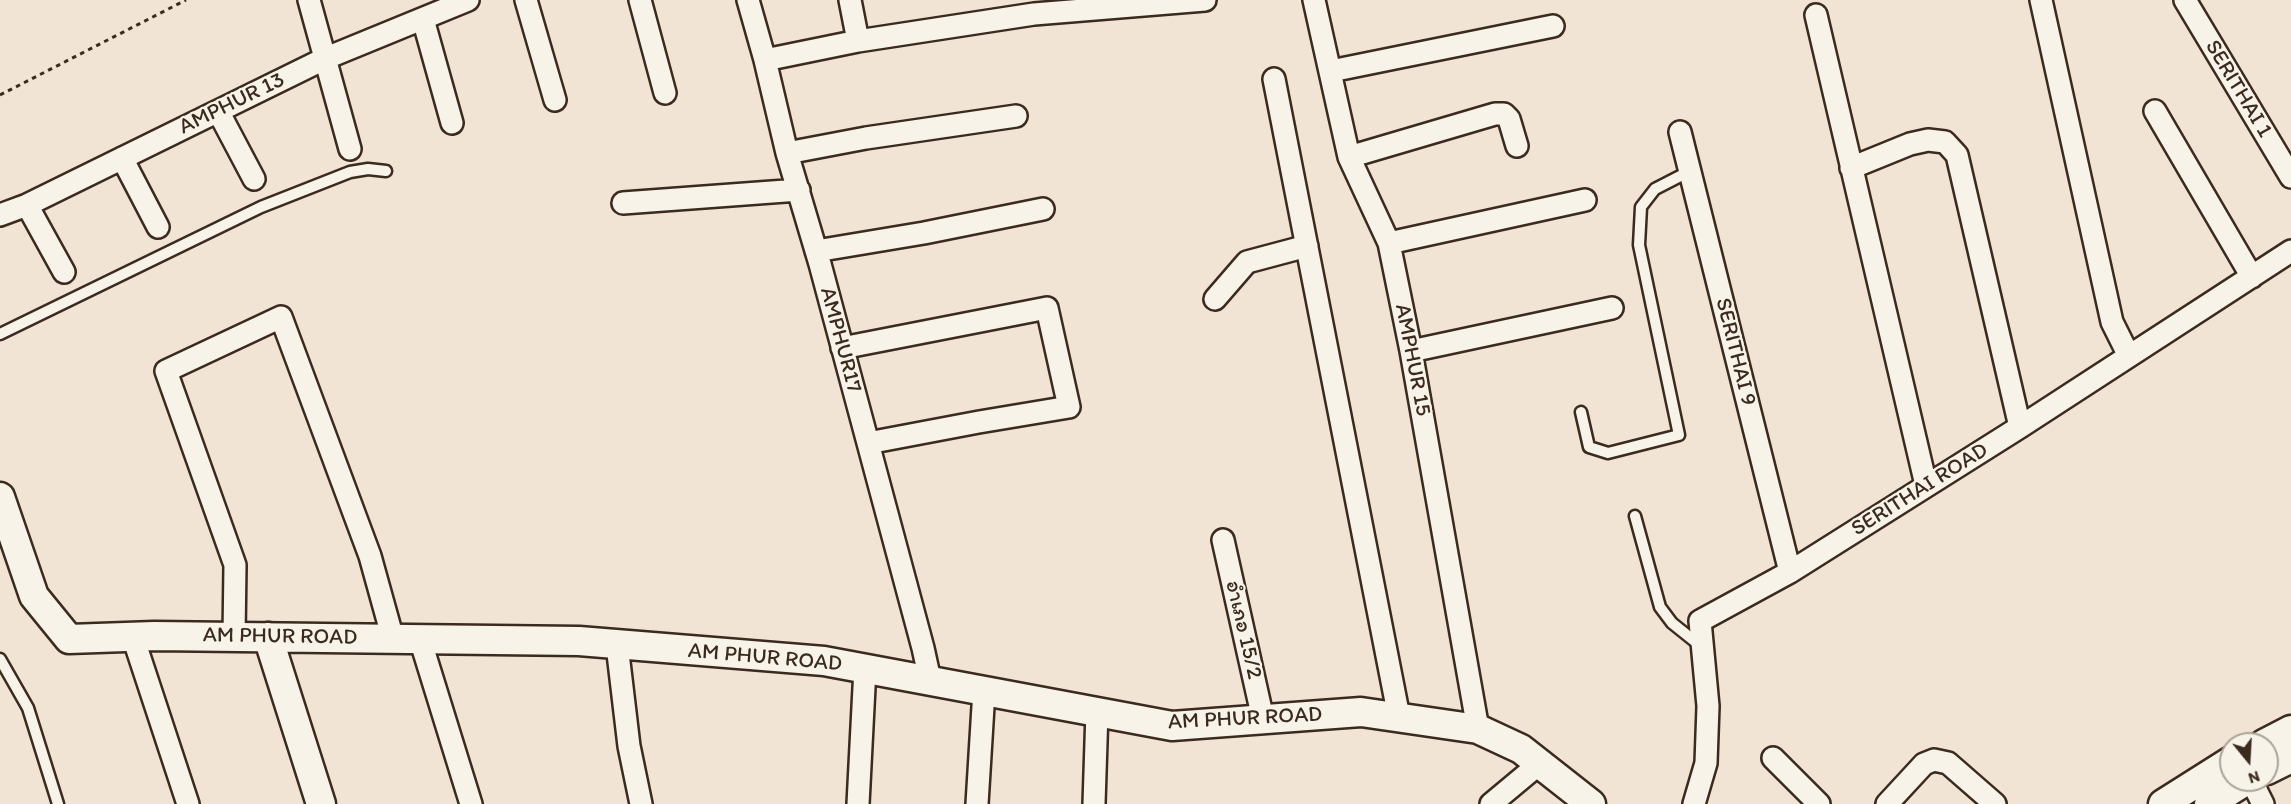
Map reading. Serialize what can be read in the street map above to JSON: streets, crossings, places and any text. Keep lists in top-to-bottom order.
{
  "streets": {
    "street": [
      "SERITHAI 1",
      "AMPHUR 13",
      "AMPHUR17",
      "SERITHAI 9",
      "AMPHUR 15",
      "SERITHAI ROAD",
      "อำเภอ 15/2",
      "AM PHUR ROAD"
    ]
  },
  "crossings": [
    ["AMPHUR17", "AM PHUR ROAD"],
    ["SERITHAI 9", "SERITHAI ROAD"],
    ["AMPHUR 15", "AM PHUR ROAD"],
    ["อำเภอ 15/2", "AM PHUR ROAD"]
  ],
  "north": "bottom"
}
